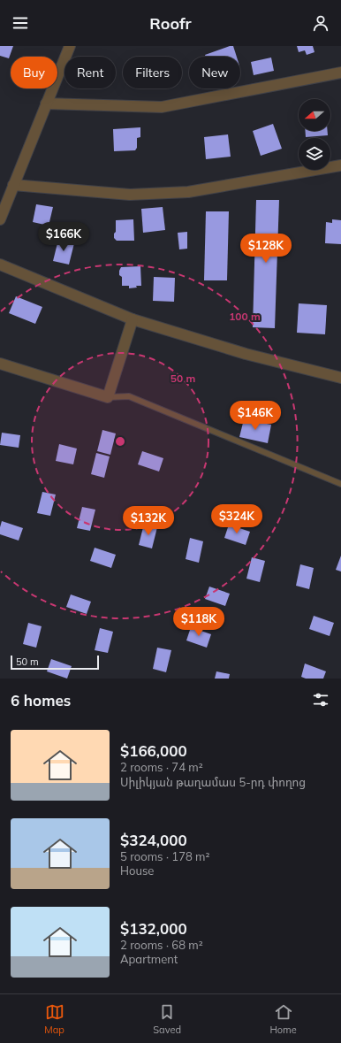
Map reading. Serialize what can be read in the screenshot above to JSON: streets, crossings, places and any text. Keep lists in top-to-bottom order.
{
  "scale_bar": "50 m",
  "north": "left",
  "page": {
    "header": "Roofr",
    "chip": [
      "Buy",
      "Rent",
      "Filters",
      "New"
    ],
    "price": [
      "$166K",
      "$128K",
      "$146K",
      "$324K",
      "$132K",
      "$118K"
    ],
    "scale": "50 m",
    "heading": "6 homes",
    "list": [
      {
        "name": "$166,000",
        "note": "2 rooms · 74 m² · Սիլիկյան թաղամաս 5-րդ փողոց"
      },
      {
        "name": "$324,000",
        "note": "5 rooms · 178 m² · House"
      },
      {
        "name": "$132,000",
        "note": "2 rooms · 68 m² · Apartment"
      }
    ],
    "tabs": ["Map", "Saved", "Home"]
  },
  "rings": ["100 m", "50 m"]
}
